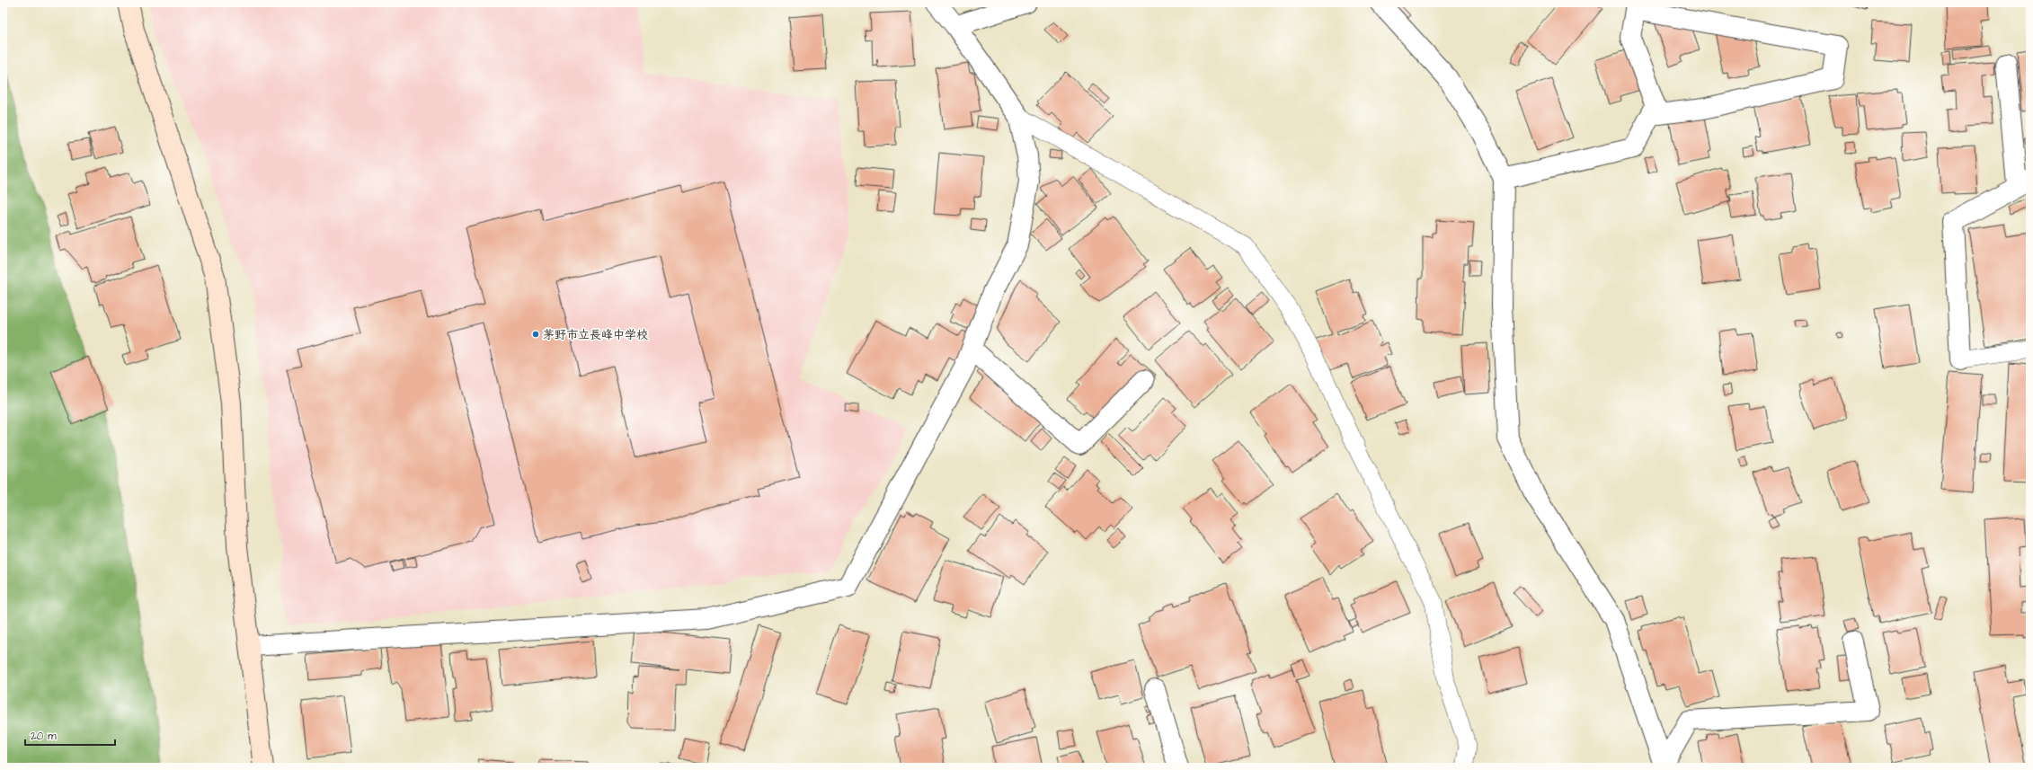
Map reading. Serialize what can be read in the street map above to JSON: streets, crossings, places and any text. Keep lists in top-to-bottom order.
{
  "places": ["茅野市立長峰中学校"],
  "scale_bar": "20 m"
}
